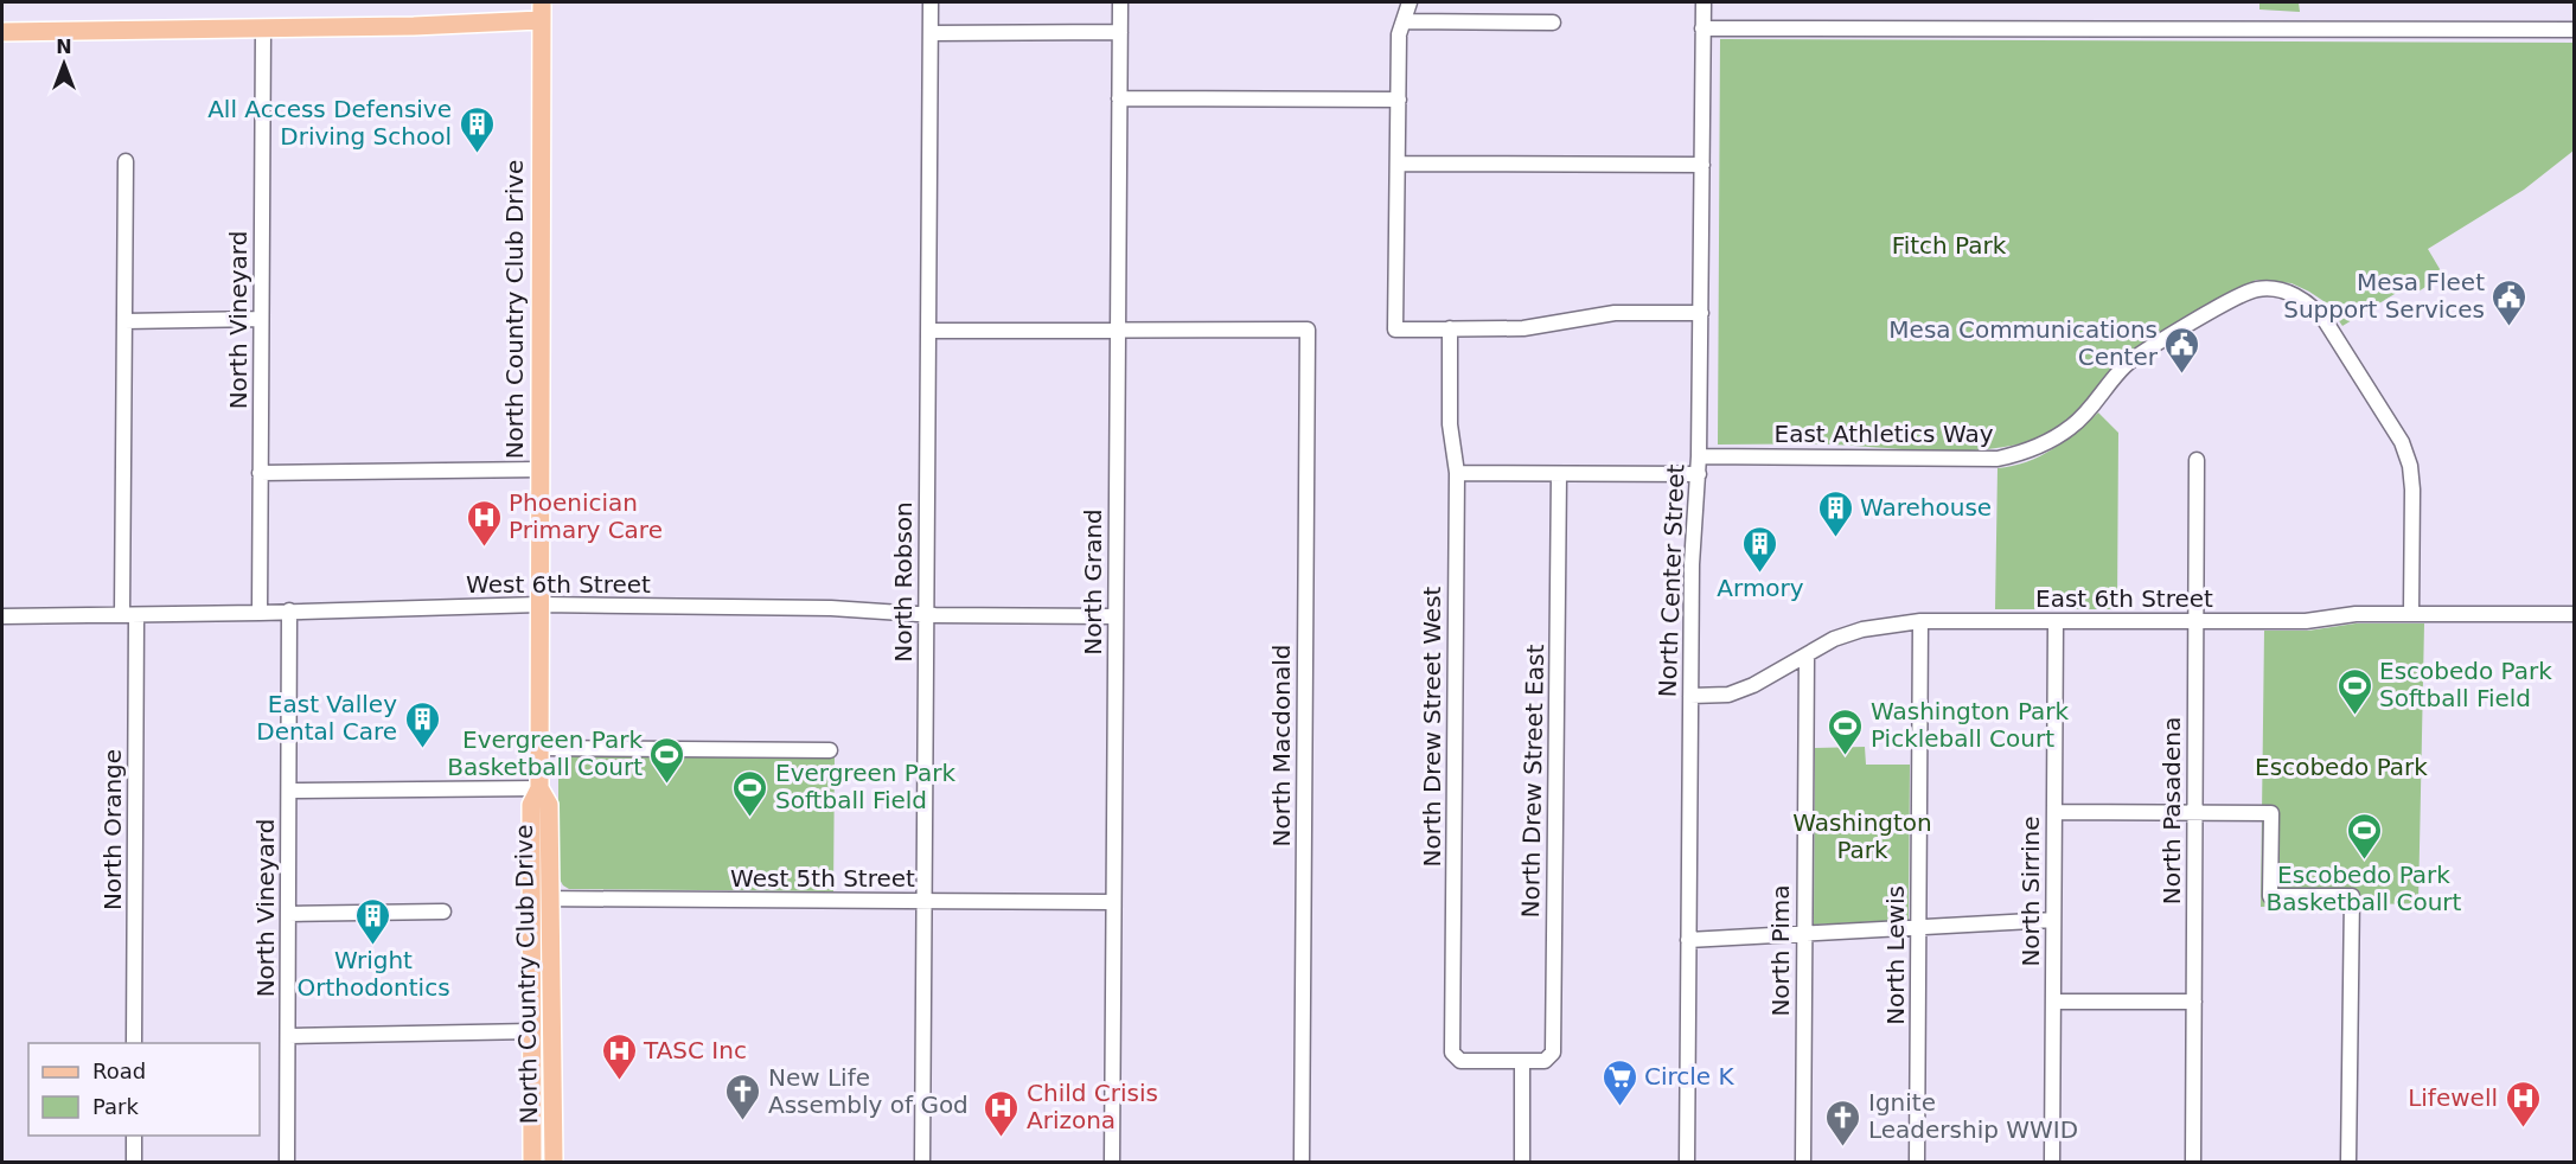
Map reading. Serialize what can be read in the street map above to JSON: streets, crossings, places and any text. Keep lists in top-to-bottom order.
{
  "streets": {
    "main road": ["North Country Club Drive"],
    "street": [
      "North Vineyard",
      "East Athletics Way",
      "North Center Street",
      "North Robson",
      "North Grand",
      "West 6th Street",
      "East 6th Street",
      "North Drew Street West",
      "North Macdonald",
      "North Drew Street East",
      "North Pasadena",
      "North Orange",
      "West 5th Street",
      "North Sirrine",
      "North Pima",
      "North Lewis"
    ]
  },
  "crossings": [
    ["North Country Club Drive", "West 6th Street"],
    ["North Country Club Drive", "West 5th Street"],
    ["North Vineyard", "West 6th Street"],
    ["East Athletics Way", "North Center Street"],
    ["East Athletics Way", "East 6th Street"],
    ["North Center Street", "East 6th Street"],
    ["North Robson", "West 6th Street"],
    ["North Robson", "West 5th Street"],
    ["North Grand", "West 6th Street"],
    ["North Grand", "North Macdonald"],
    ["North Grand", "West 5th Street"],
    ["West 6th Street", "North Orange"],
    ["East 6th Street", "North Pasadena"],
    ["East 6th Street", "North Sirrine"],
    ["East 6th Street", "North Pima"],
    ["East 6th Street", "North Lewis"],
    ["North Drew Street West", "North Drew Street East"]
  ],
  "parks": ["Fitch Park", "Escobedo Park", "Washington Park"],
  "places": {
    "building": [
      "All Access Defensive Driving School",
      "Warehouse",
      "Armory",
      "East Valley Dental Care",
      "Wright Orthodontics"
    ],
    "public building": ["Mesa Fleet Support Services", "Mesa Communications Center"],
    "hospital": [
      "Phoenician Primary Care",
      "TASC Inc",
      "Lifewell",
      "Child Crisis Arizona"
    ],
    "sports": [
      "Escobedo Park Softball Field",
      "Washington Park Pickleball Court",
      "Evergreen Park Basketball Court",
      "Evergreen Park Softball Field",
      "Escobedo Park Basketball Court"
    ],
    "supermarket": ["Circle K"],
    "church": ["New Life Assembly of God", "Ignite Leadership WWID"]
  },
  "legend": ["Road", "Park"],
  "north": "top"
}
